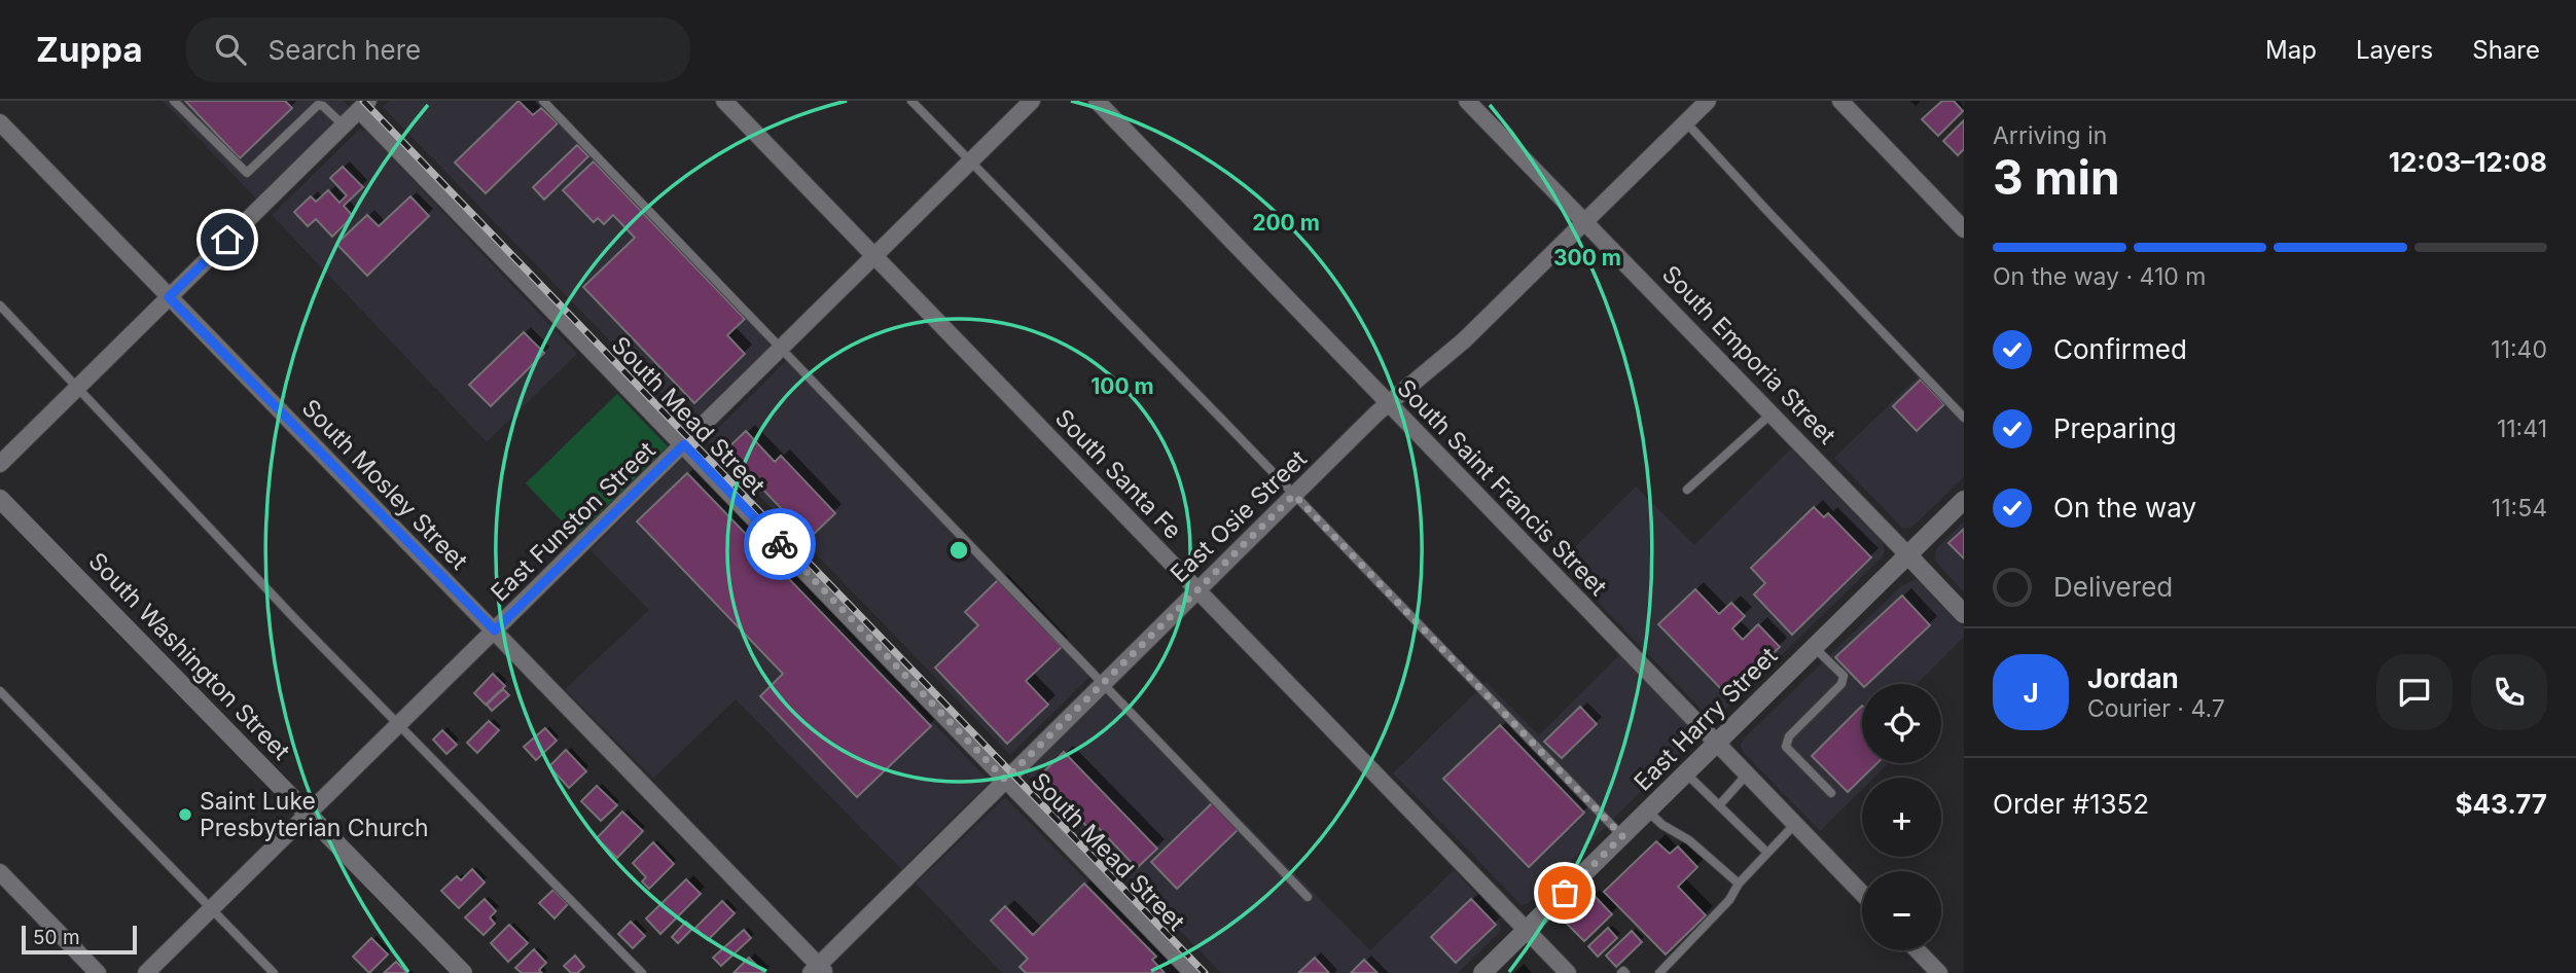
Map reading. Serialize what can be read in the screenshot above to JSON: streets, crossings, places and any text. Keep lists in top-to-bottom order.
{
  "streets": {
    "street": [
      "South Emporia Street",
      "South Mead Street",
      "South Santa Fe",
      "South Mosley Street",
      "South Saint Francis Street",
      "East Osie Street",
      "East Funston Street",
      "South Washington Street",
      "East Harry Street"
    ]
  },
  "crossings": [
    ["South Emporia Street", "East Osie Street"],
    ["South Emporia Street", "East Harry Street"],
    ["South Mead Street", "East Osie Street"],
    ["South Mead Street", "East Funston Street"],
    ["South Santa Fe", "East Osie Street"],
    ["South Santa Fe", "East Funston Street"],
    ["South Santa Fe", "East Harry Street"],
    ["South Mosley Street", "East Osie Street"],
    ["South Mosley Street", "East Funston Street"],
    ["South Saint Francis Street", "East Osie Street"],
    ["South Saint Francis Street", "East Harry Street"],
    ["East Funston Street", "South Washington Street"]
  ],
  "places": ["Saint Luke Presbyterian Church"],
  "scale_bar": "50 m",
  "page": {
    "header": "Zuppa",
    "search": "Search here",
    "nav": ["Map", "Layers", "Share"],
    "heading": ["3 min", "Arriving in", "12:03–12:08"],
    "panel": [
      "Jordan",
      "Courier · 4.7",
      "Order #1352",
      "$43.77"
    ],
    "bar": "On the way · 410 m",
    "list": [
      ["Confirmed", "11:40"],
      ["Preparing", "11:41"],
      ["On the way", "11:54"],
      "Delivered"
    ],
    "round": "J",
    "map_buttons": ["+", "−"],
    "scale": "50 m"
  },
  "rings": ["200 m", "300 m", "100 m"]
}
